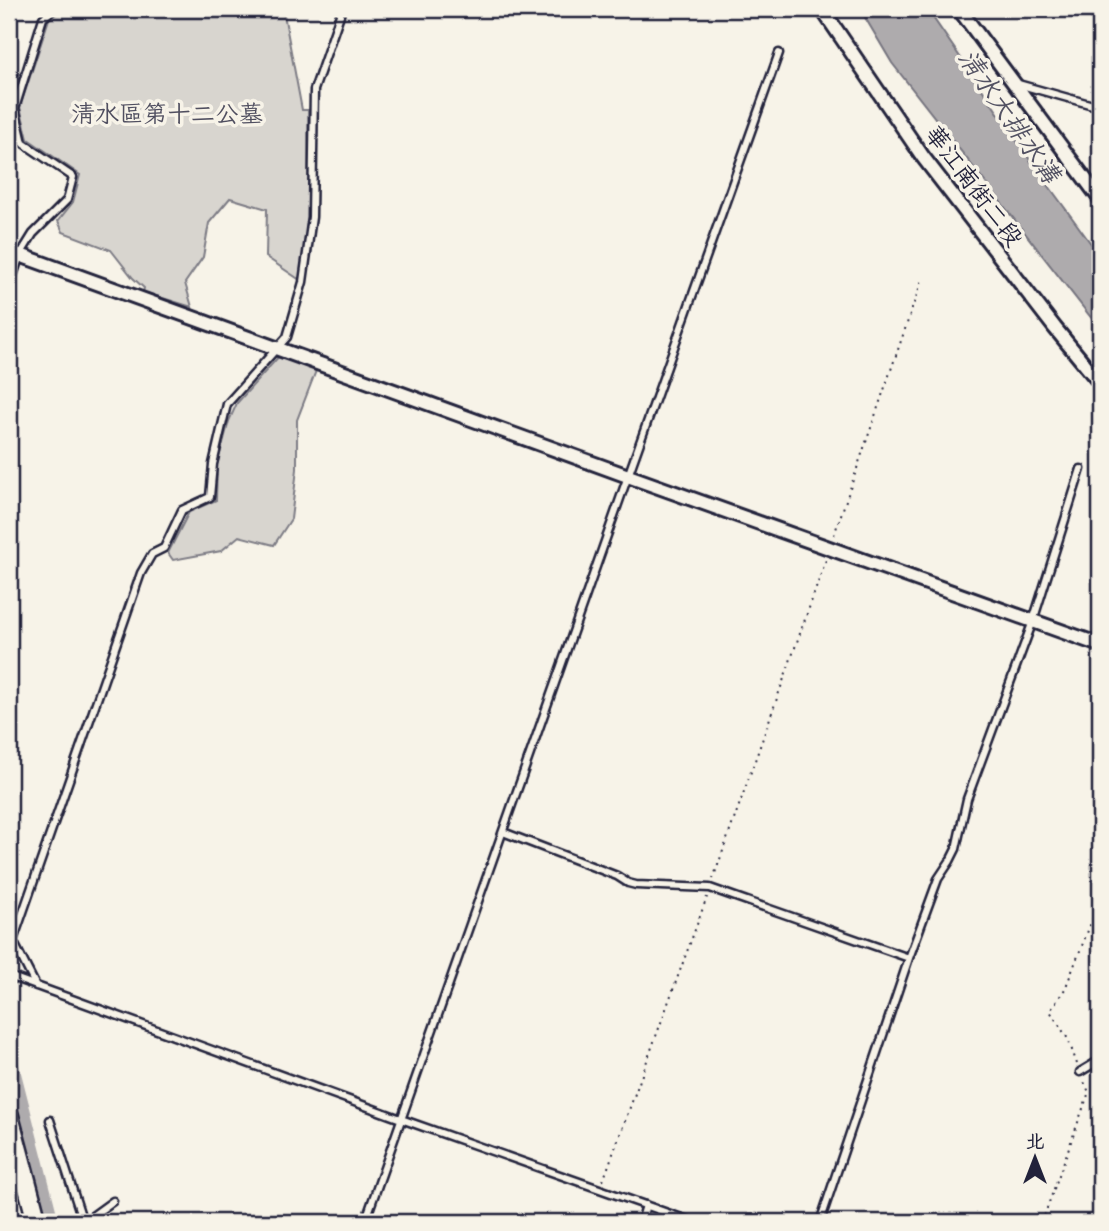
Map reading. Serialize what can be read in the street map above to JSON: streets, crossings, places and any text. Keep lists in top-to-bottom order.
{
  "streets": {
    "street": ["華江南街二段"]
  },
  "water": ["清水大排水溝"],
  "parks": ["清水區第十二公墓"],
  "north": "top"
}
